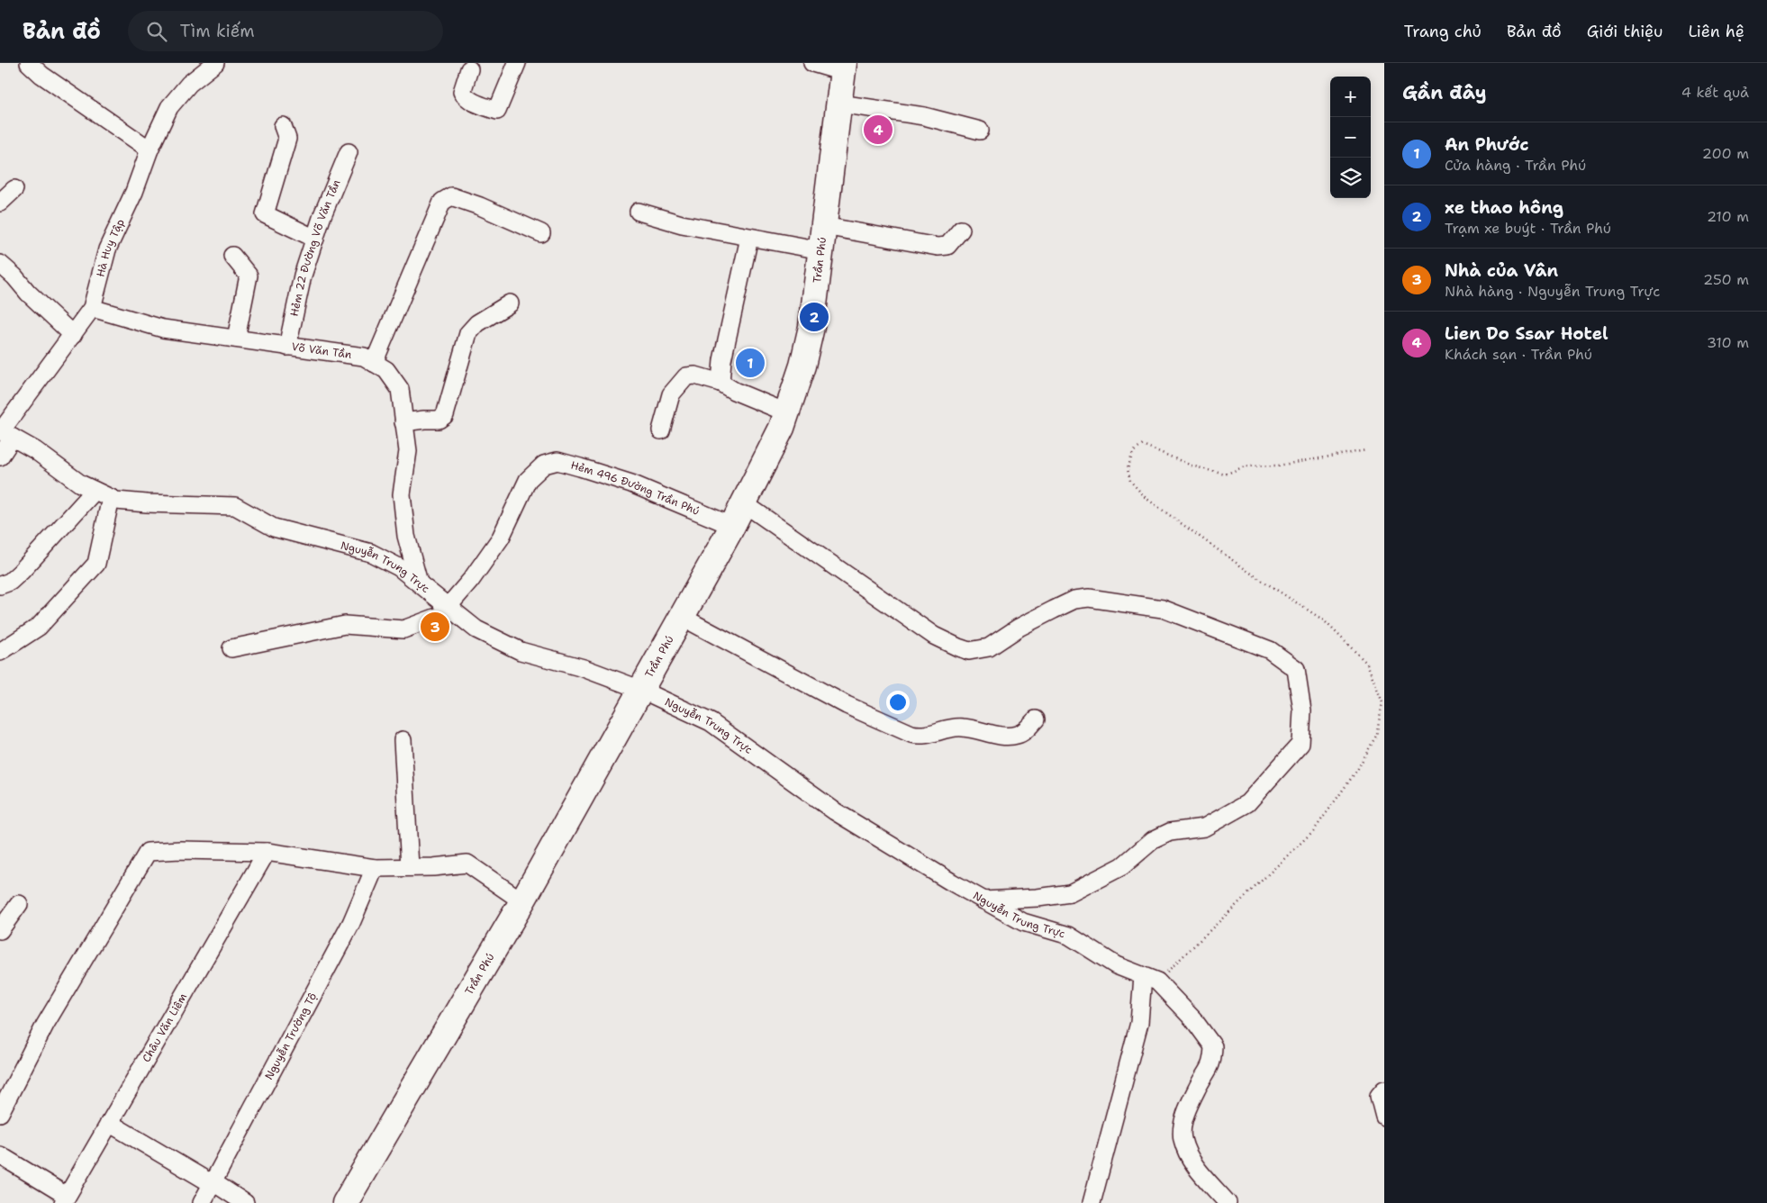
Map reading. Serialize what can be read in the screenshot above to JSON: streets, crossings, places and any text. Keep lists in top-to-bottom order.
{
  "streets": {
    "highway": ["Trần Phú"],
    "street": [
      "Hà Huy Tập",
      "Hẻm 22 Đường Võ Văn Tần",
      "Võ Văn Tần",
      "Hẻm 496 Đường Trần Phú",
      "Nguyễn Trung Trực",
      "Châu Văn Liêm",
      "Nguyễn Trường Tộ"
    ]
  },
  "crossings": [
    ["Hà Huy Tập", "Võ Văn Tần"],
    ["Hà Huy Tập", "Nguyễn Trung Trực"],
    ["Hẻm 22 Đường Võ Văn Tần", "Võ Văn Tần"],
    ["Trần Phú", "Hẻm 496 Đường Trần Phú"],
    ["Trần Phú", "Nguyễn Trung Trực"],
    ["Võ Văn Tần", "Nguyễn Trung Trực"],
    ["Hẻm 496 Đường Trần Phú", "Nguyễn Trung Trực"]
  ],
  "page": {
    "header": "Bản đồ",
    "search": "Tìm kiếm",
    "nav": [
      "Trang chủ",
      "Bản đồ",
      "Giới thiệu",
      "Liên hệ"
    ],
    "heading": ["Gần đây", "4 kết quả"],
    "map_buttons": ["+", "−"],
    "pins": [
      "4",
      "2",
      "1",
      "3"
    ],
    "list": [
      {
        "mark": "1",
        "name": "An Phước",
        "note": "Cửa hàng · Trần Phú",
        "value": "200 m"
      },
      {
        "mark": "2",
        "name": "xe thao hông",
        "note": "Trạm xe buýt · Trần Phú",
        "value": "210 m"
      },
      {
        "mark": "3",
        "name": "Nhà của Vân",
        "note": "Nhà hàng · Nguyễn Trung Trực",
        "value": "250 m"
      },
      {
        "mark": "4",
        "name": "Lien Do Ssar Hotel",
        "note": "Khách sạn · Trần Phú",
        "value": "310 m"
      }
    ]
  }
}
